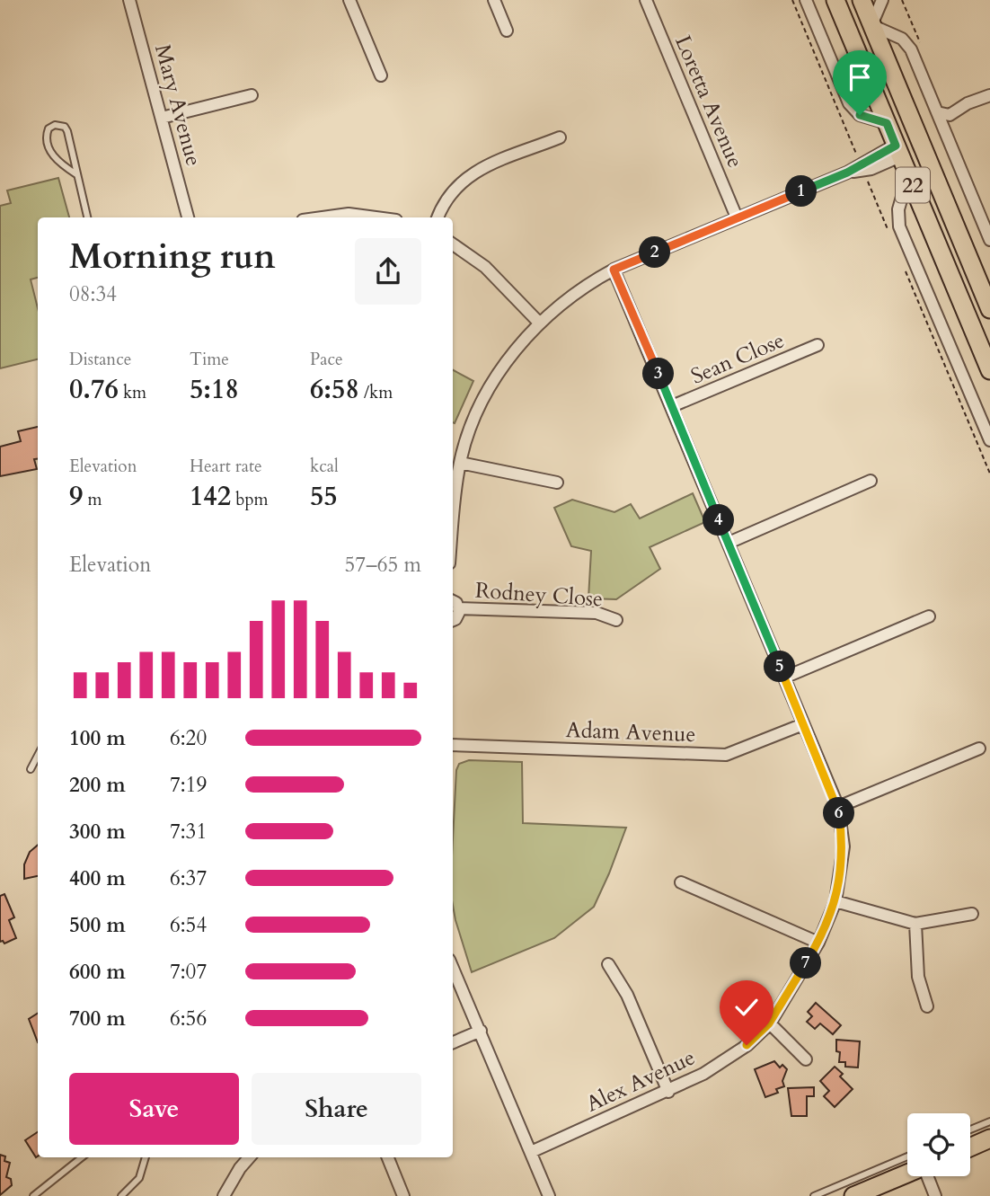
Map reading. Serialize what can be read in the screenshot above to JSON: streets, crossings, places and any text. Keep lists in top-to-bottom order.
{
  "streets": {
    "main road": ["22"],
    "street": [
      "Loretta Avenue",
      "Mary Avenue",
      "Sean Close",
      "Rodney Close",
      "Adam Avenue",
      "Alex Avenue"
    ]
  },
  "crossings": [
    ["Sean Close", "Alex Avenue"],
    ["Adam Avenue", "Alex Avenue"]
  ],
  "page": {
    "pins": [
      "1",
      "2",
      "3",
      "4",
      "5",
      "6",
      "7"
    ],
    "heading": ["Morning run", "08:34"],
    "stats": [
      ["Distance", "0.76 km"],
      ["Time", "5:18"],
      ["Pace", "6:58 /km"],
      ["Elevation", "9 m"],
      ["Heart rate", "142 bpm"],
      ["kcal", "55"]
    ],
    "chart": ["Elevation", "57–65 m"],
    "list": [
      {
        "name": "100 m",
        "note": "6:20"
      },
      {
        "name": "200 m",
        "note": "7:19"
      },
      {
        "name": "300 m",
        "note": "7:31"
      },
      {
        "name": "400 m",
        "note": "6:37"
      },
      {
        "name": "500 m",
        "note": "6:54"
      },
      {
        "name": "600 m",
        "note": "7:07"
      },
      {
        "name": "700 m",
        "note": "6:56"
      }
    ],
    "buttons": ["Save", "Share"]
  }
}
